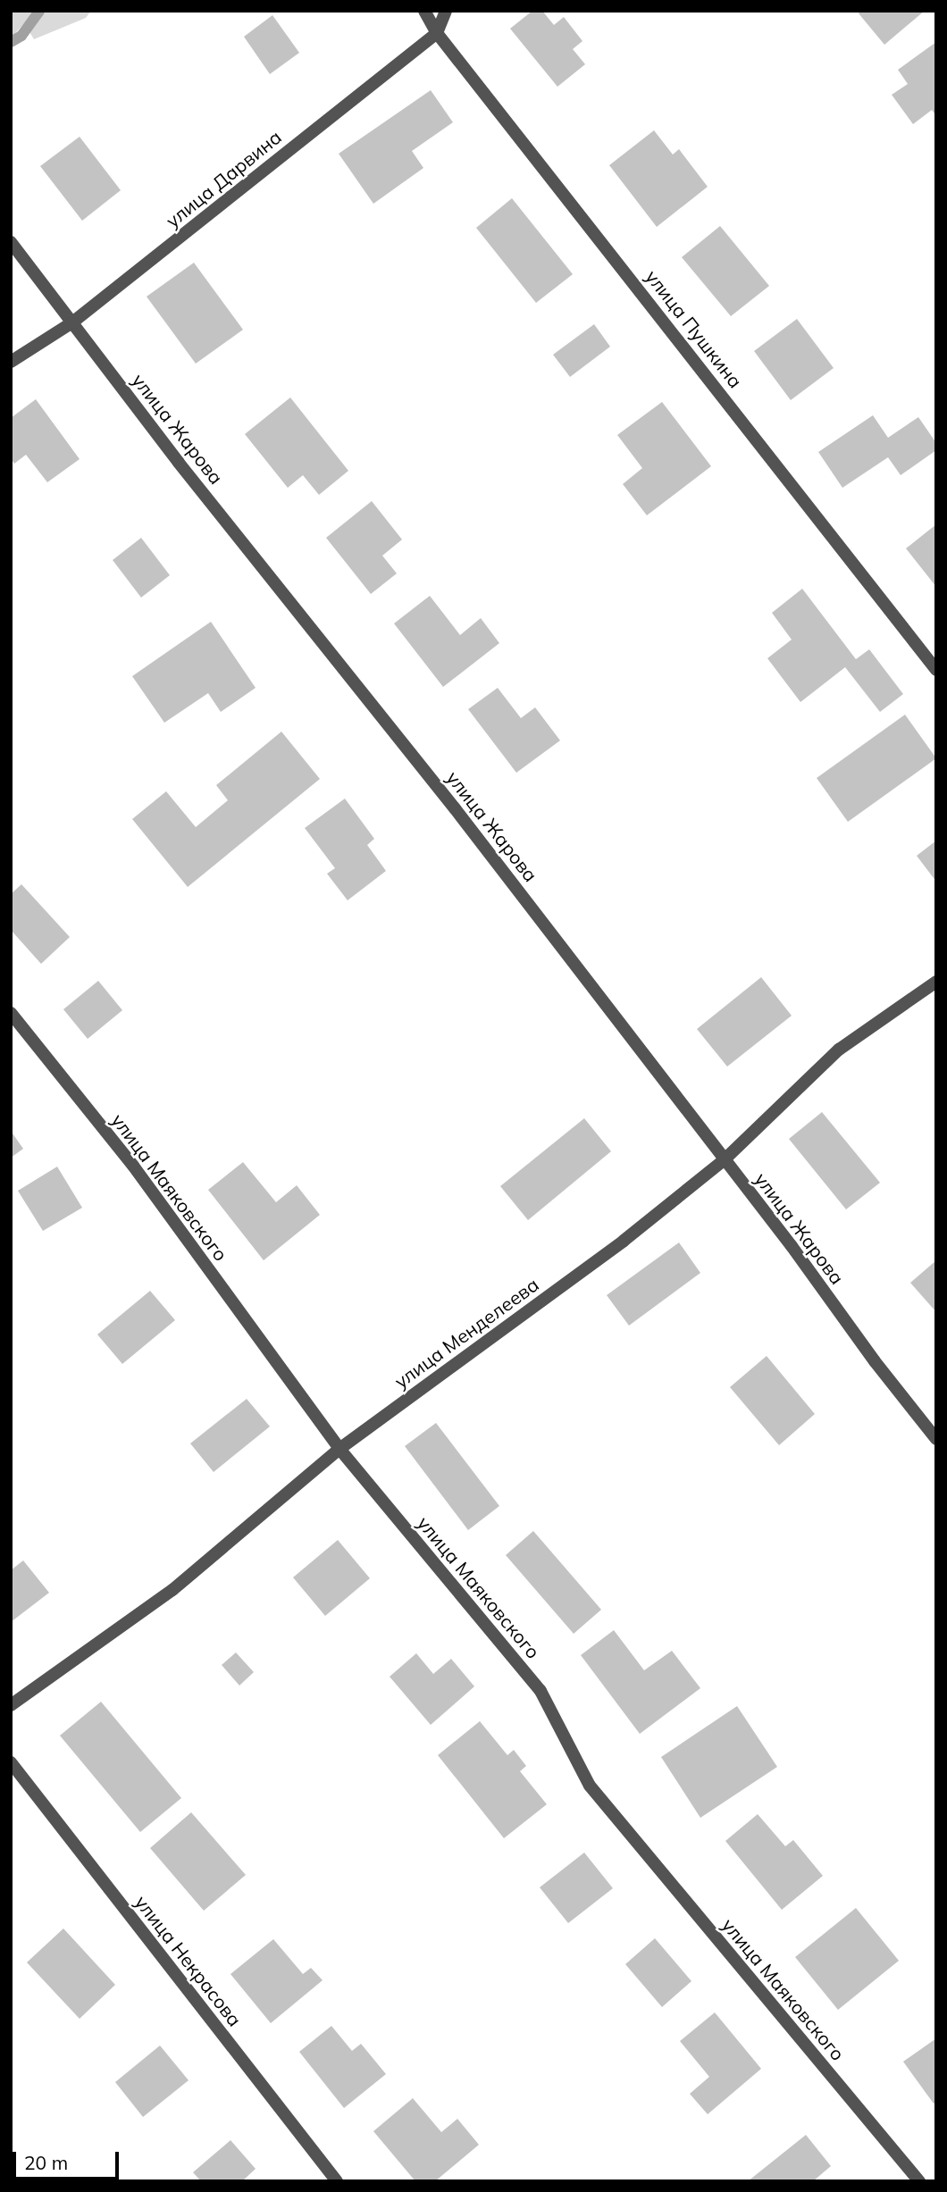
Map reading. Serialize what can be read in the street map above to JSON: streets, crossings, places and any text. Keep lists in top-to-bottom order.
{
  "streets": {
    "street": [
      "улица Дарвина",
      "улица Пушкина",
      "улица Жарова",
      "улица Маяковского",
      "улица Менделеева",
      "улица Некрасова"
    ]
  },
  "crossings": [
    ["улица Дарвина", "улица Пушкина"],
    ["улица Дарвина", "улица Жарова"],
    ["улица Жарова", "улица Менделеева"],
    ["улица Маяковского", "улица Менделеева"]
  ],
  "scale_bar": "20 m"
}
